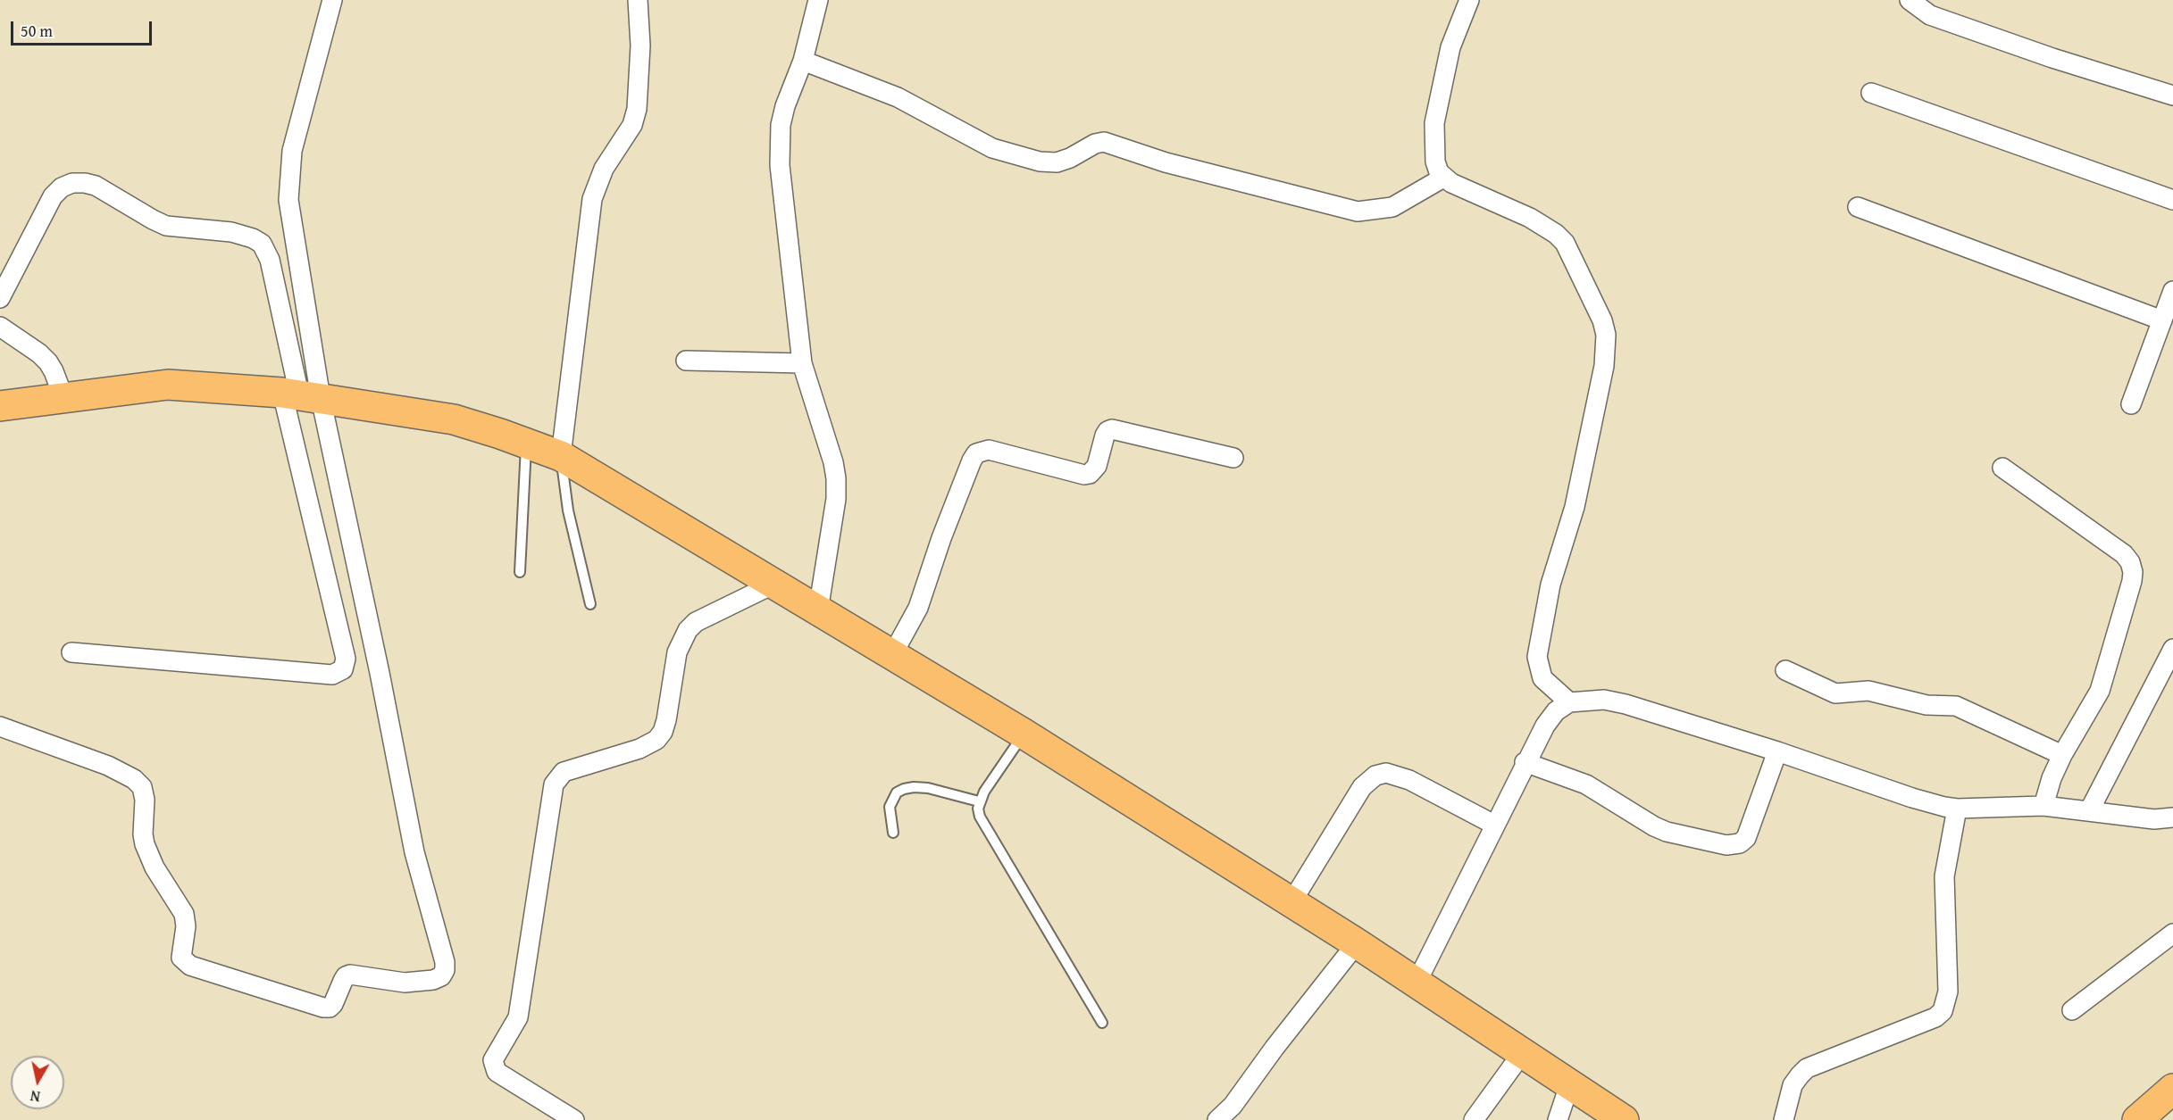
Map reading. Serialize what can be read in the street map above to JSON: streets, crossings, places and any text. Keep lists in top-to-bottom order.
{
  "scale_bar": "50 m",
  "north": "bottom"
}
